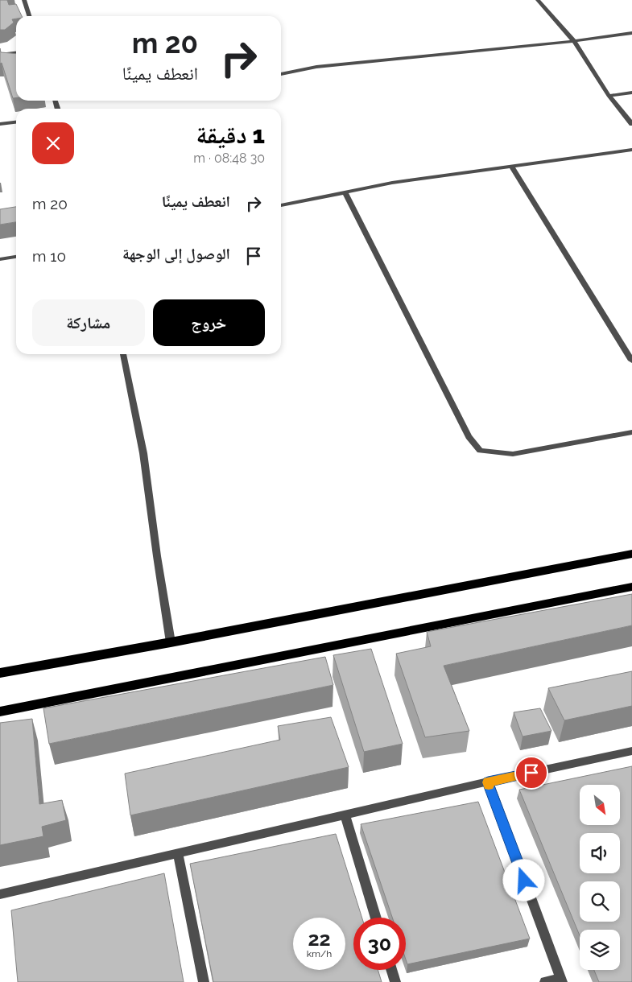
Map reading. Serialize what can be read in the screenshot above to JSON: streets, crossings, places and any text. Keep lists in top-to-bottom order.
{
  "north": "bottom right",
  "page": {
    "turn": ["20 m", "انعطف يمينًا"],
    "heading": ["1 دقيقة", "30 m · 08:48"],
    "list": [
      {
        "name": "انعطف يمينًا",
        "value": "20 m"
      },
      {
        "name": "الوصول إلى الوجهة",
        "value": "10 m"
      }
    ],
    "buttons": ["خروج", "مشاركة"],
    "speed": "22 km/h",
    "limit": "30"
  }
}
